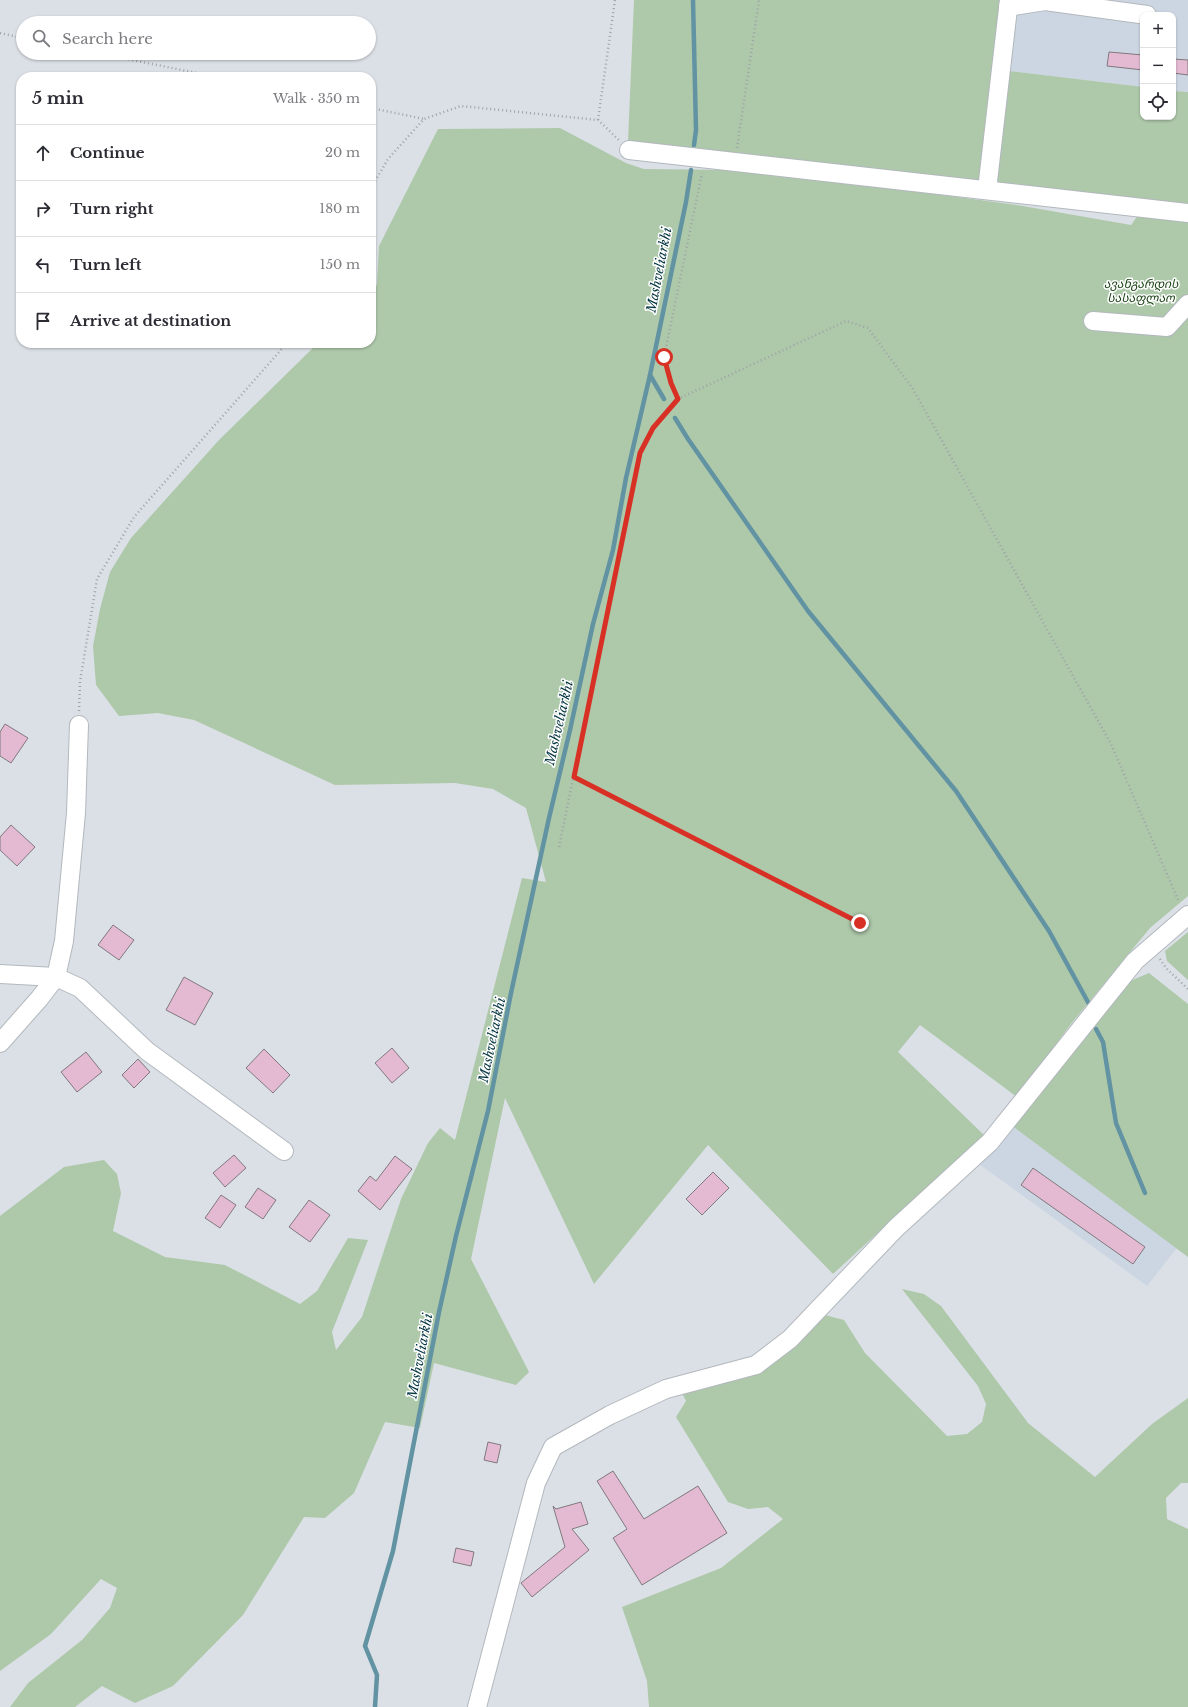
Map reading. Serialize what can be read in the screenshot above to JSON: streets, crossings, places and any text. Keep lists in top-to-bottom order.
{
  "water": ["Mashveliarkhi"],
  "parks": ["ავანგარდის სასაფლაო"],
  "page": {
    "map_buttons": ["+", "−"],
    "search": "Search here",
    "heading": ["5 min", "Walk · 350 m"],
    "list": [
      ["Continue", "20 m"],
      ["Turn right", "180 m"],
      ["Turn left", "150 m"],
      "Arrive at destination"
    ]
  }
}
